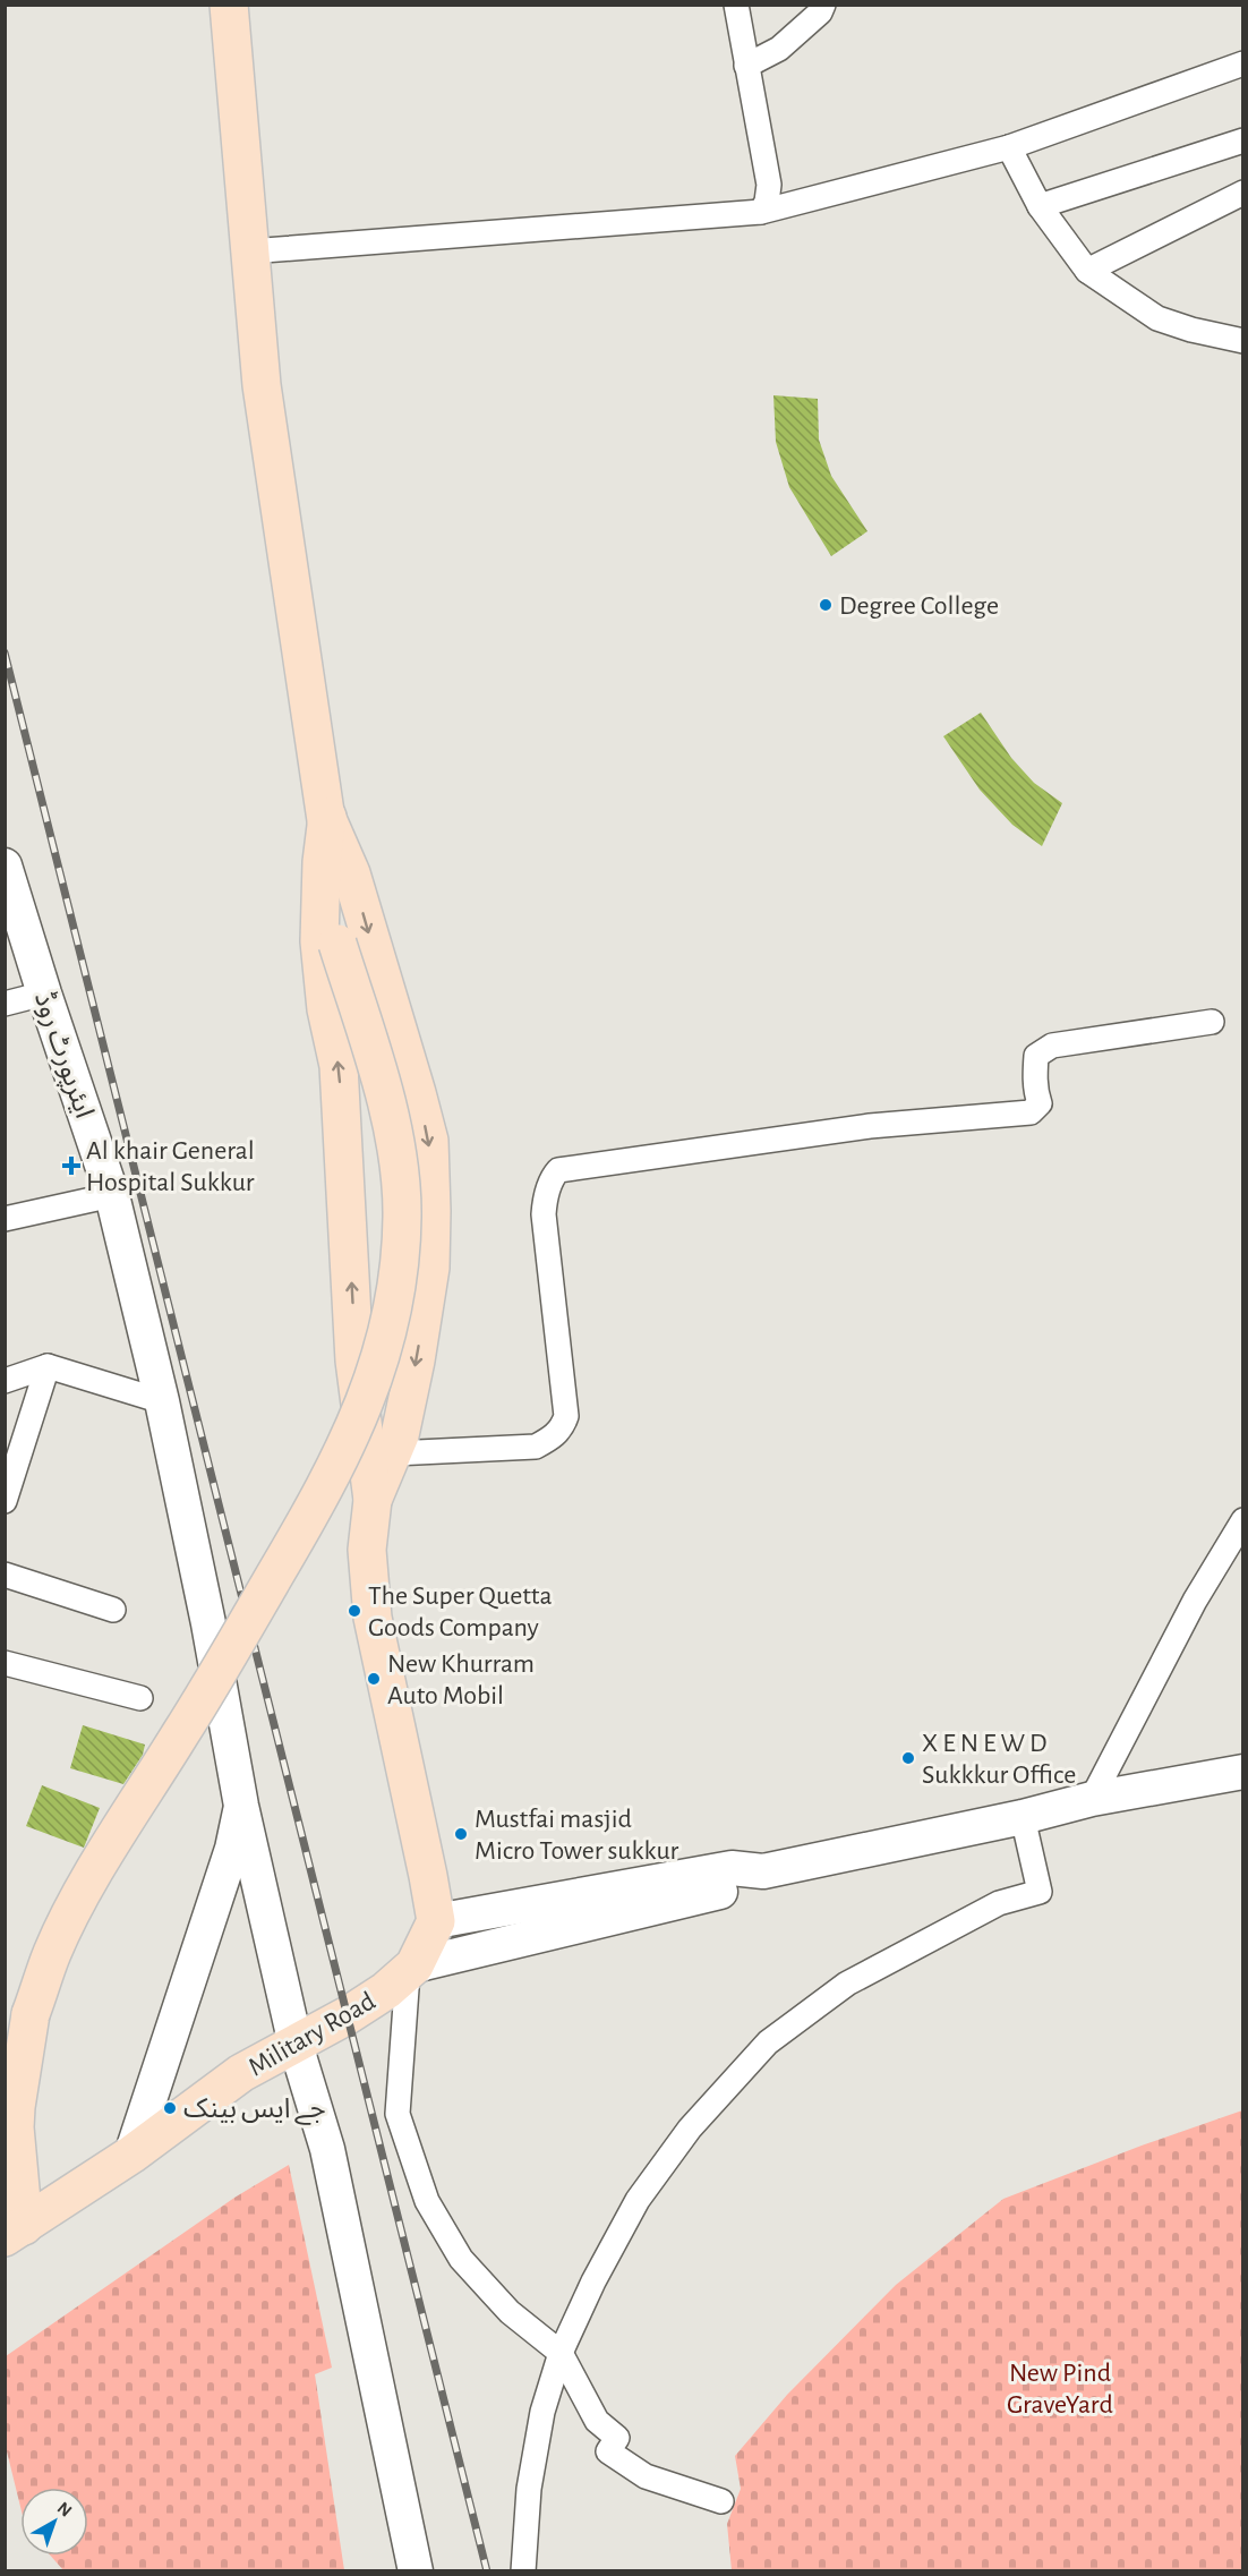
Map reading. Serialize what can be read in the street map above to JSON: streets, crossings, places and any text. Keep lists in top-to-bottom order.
{
  "streets": {
    "main road": ["ایئرپورٹ روڈ", "Military Road"]
  },
  "crossings": [
    ["ایئرپورٹ روڈ", "Military Road"]
  ],
  "parks": ["New Pind GraveYard"],
  "places": {
    "other": [
      "Degree College",
      "The Super Quetta Goods Company",
      "New Khurram Auto Mobil",
      "X E N E W D Sukkkur Office",
      "Mustfai masjid Micro Tower sukkur",
      "جے ایس بینک"
    ],
    "health": ["Al khair General Hospital Sukkur"]
  },
  "north": "top right"
}
